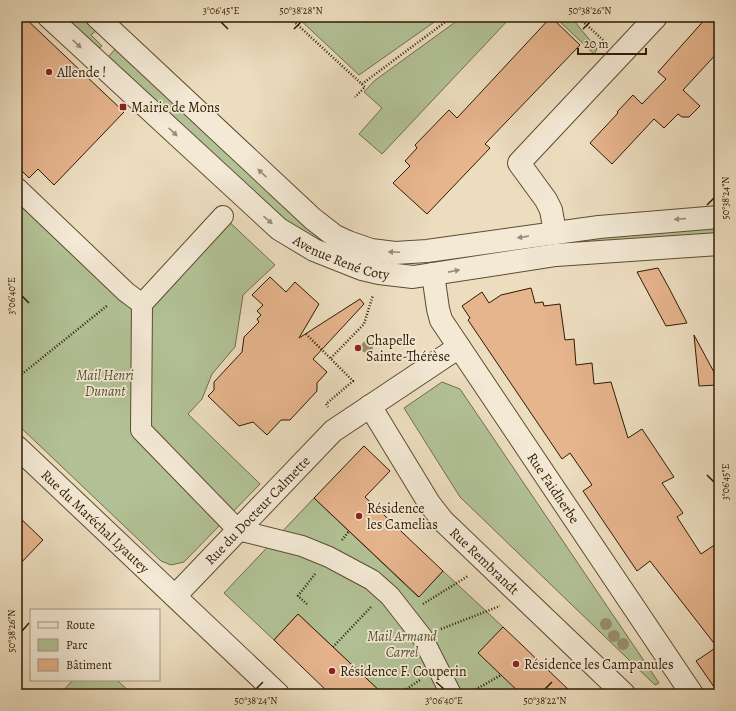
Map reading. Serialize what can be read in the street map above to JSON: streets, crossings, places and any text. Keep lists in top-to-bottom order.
{
  "streets": {
    "street": [
      "Avenue René Coty",
      "Rue Faidherbe",
      "Rue du Docteur Calmette",
      "Rue du Maréchal Lyautey",
      "Rue Rembrandt"
    ]
  },
  "crossings": [
    ["Avenue René Coty", "Rue Faidherbe"],
    ["Rue Faidherbe", "Rue du Docteur Calmette"],
    ["Rue du Docteur Calmette", "Rue du Maréchal Lyautey"],
    ["Rue du Docteur Calmette", "Rue Rembrandt"]
  ],
  "parks": ["Mail Henri Dunant", "Mail Armand Carrel"],
  "places": {
    "other": [
      "Allende !",
      "Chapelle Sainte-Thérèse",
      "Résidence les Camelias",
      "Résidence les Campanules",
      "Résidence F. Couperin"
    ],
    "transit": ["Mairie de Mons"]
  },
  "legend": ["Route", "Parc", "Bâtiment"],
  "scale_bar": "20 m",
  "coordinates": [
    "3°06'45\"E",
    "50°38'28\"N",
    "50°38'26\"N",
    "50°38'24\"N",
    "3°06'40\"E",
    "50°38'22\"N"
  ]
}
